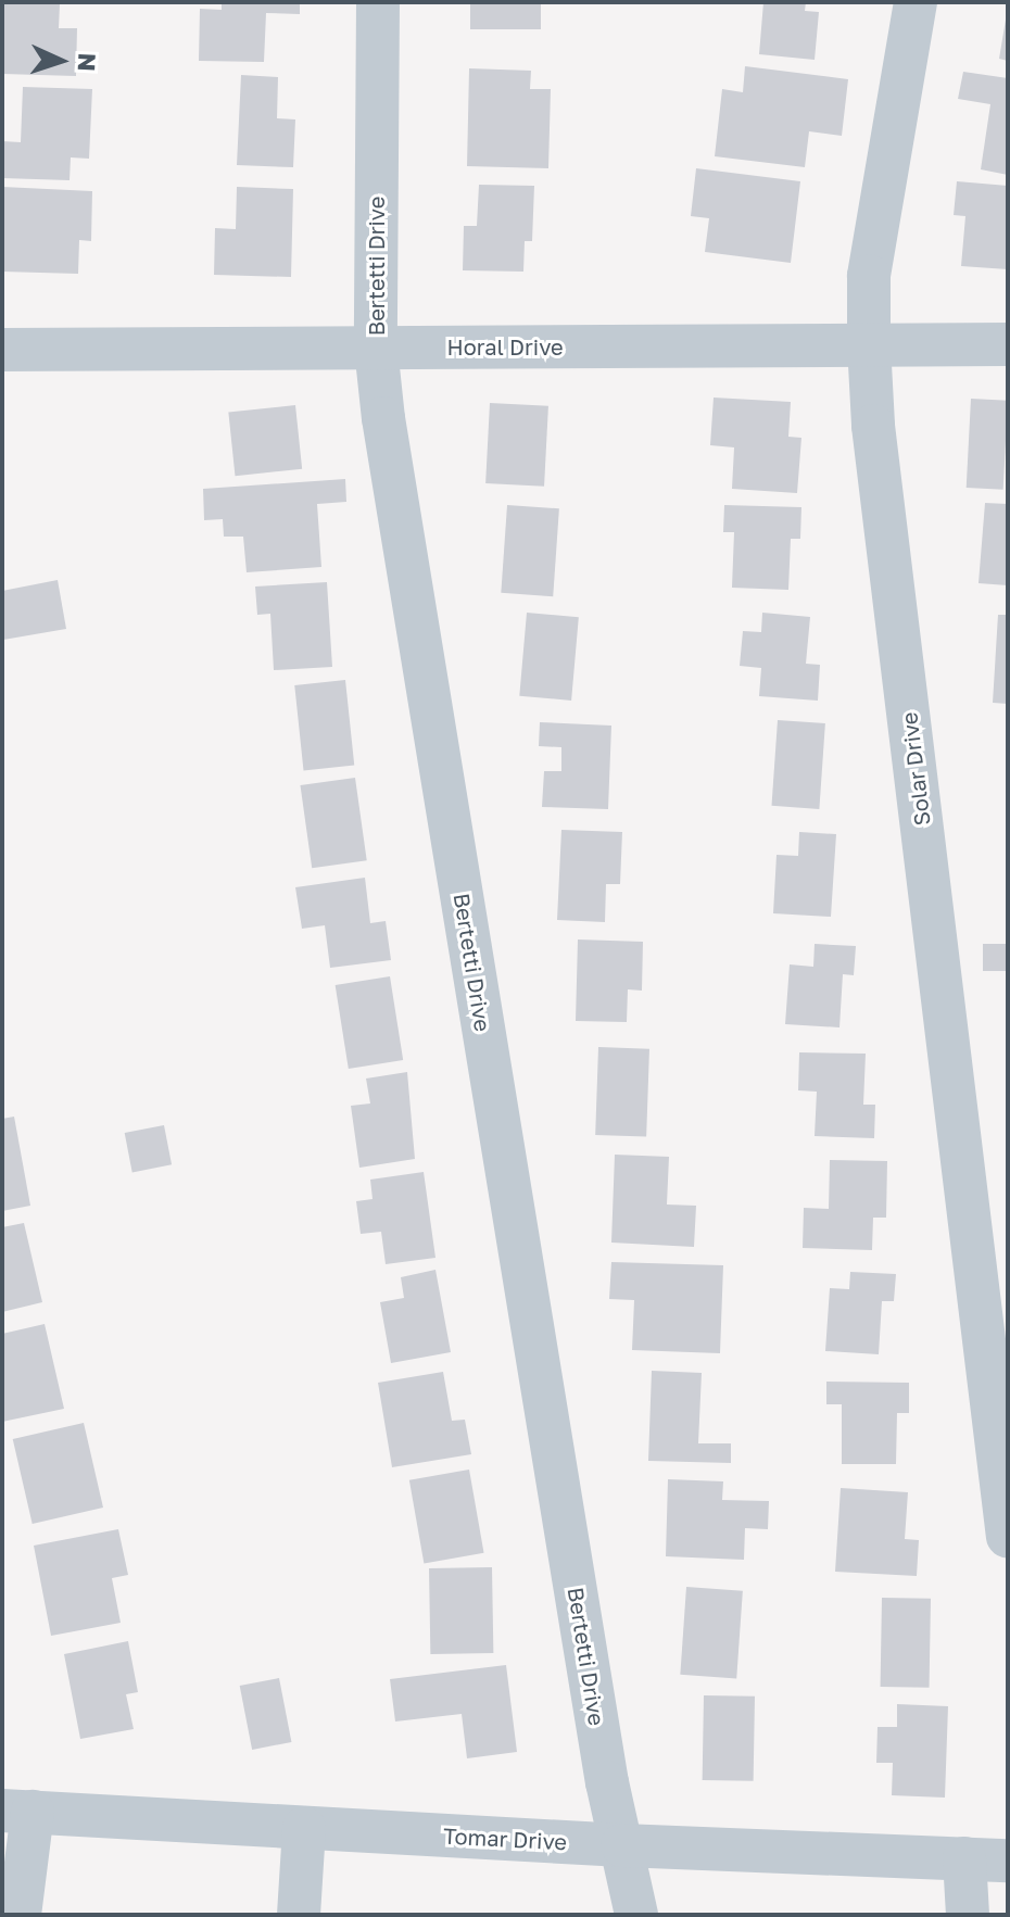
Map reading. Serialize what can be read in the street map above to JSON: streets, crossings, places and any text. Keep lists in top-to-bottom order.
{
  "streets": {
    "street": [
      "Bertetti Drive",
      "Horal Drive",
      "Solar Drive",
      "Tomar Drive"
    ]
  },
  "crossings": [
    ["Bertetti Drive", "Horal Drive"],
    ["Bertetti Drive", "Tomar Drive"],
    ["Horal Drive", "Solar Drive"]
  ],
  "north": "right"
}
